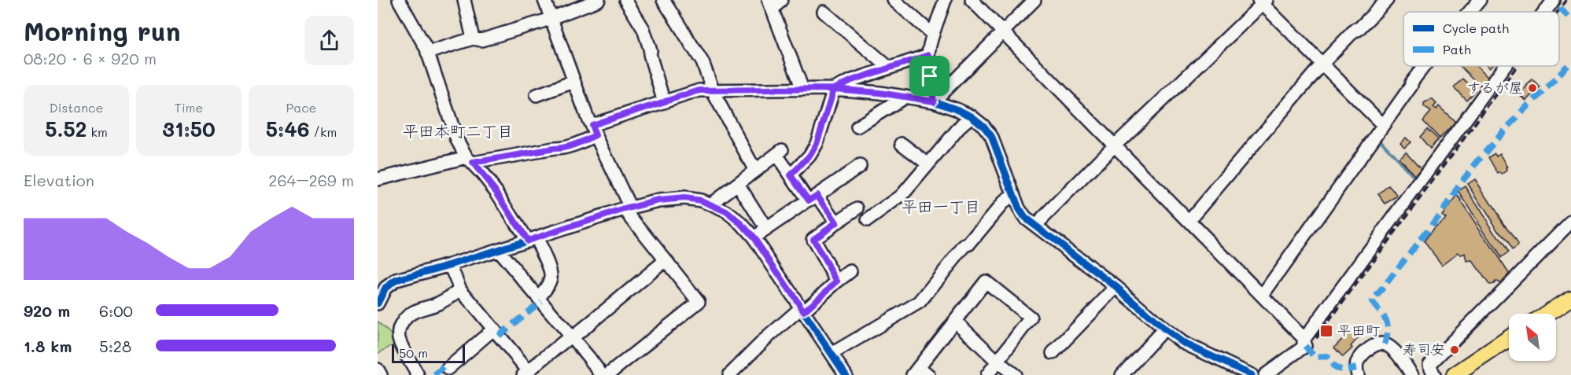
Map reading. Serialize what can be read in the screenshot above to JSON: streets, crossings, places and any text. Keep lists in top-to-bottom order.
{
  "districts": ["平田本町二丁目", "平田一丁目"],
  "places": {
    "other": ["するが屋", "寿司安"],
    "transit": ["平田町"]
  },
  "legend": ["Cycle path", "Path"],
  "scale_bar": "50 m",
  "north": "top left",
  "page": {
    "heading": ["Morning run", "08:20 · 6 × 920 m"],
    "stats": [
      ["Distance", "5.52 km"],
      ["Time", "31:50"],
      ["Pace", "5:46 /km"]
    ],
    "chart": ["Elevation", "264–269 m"],
    "list": [
      {
        "name": "920 m",
        "note": "6:00"
      },
      {
        "name": "1.8 km",
        "note": "5:28"
      }
    ],
    "scale": "50 m"
  }
}
